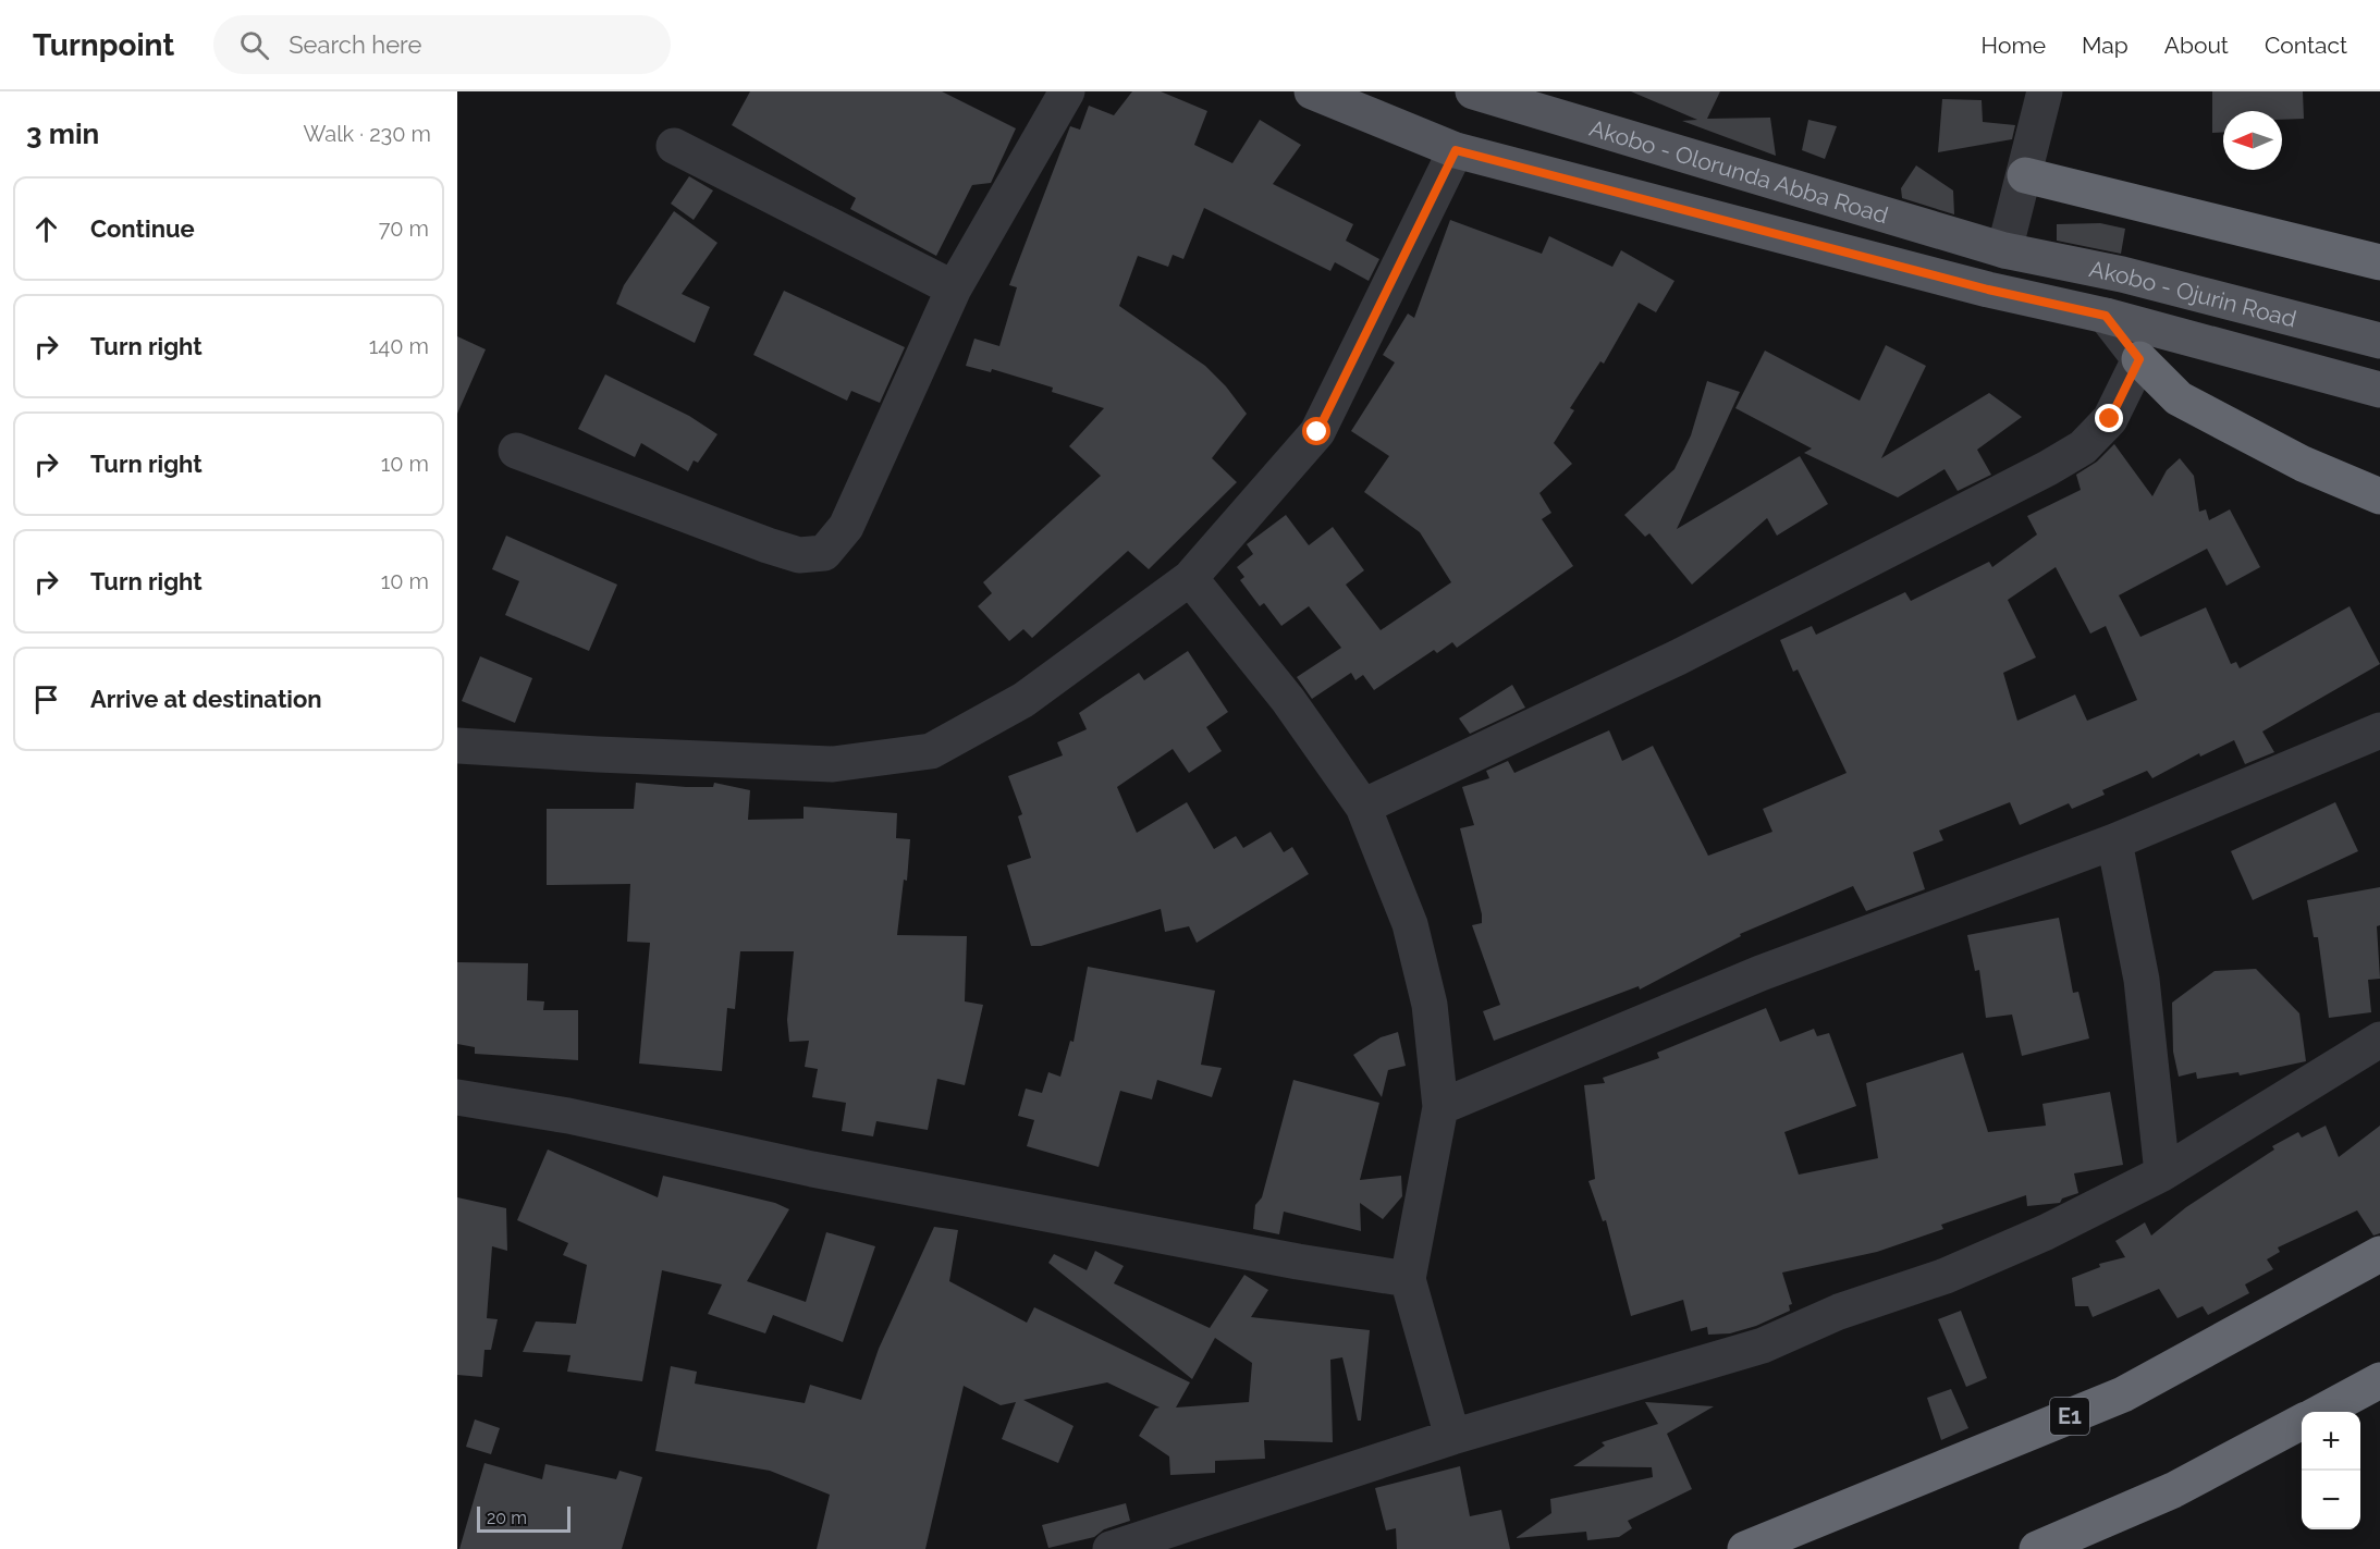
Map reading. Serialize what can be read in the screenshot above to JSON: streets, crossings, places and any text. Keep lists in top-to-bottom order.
{
  "streets": {
    "highway": ["E1"],
    "main road": ["Akobo - Olorunda Abba Road", "Akobo - Ojurin Road"]
  },
  "crossings": [
    ["Akobo - Olorunda Abba Road", "Akobo - Ojurin Road"]
  ],
  "scale_bar": "20 m",
  "north": "left",
  "page": {
    "header": "Turnpoint",
    "search": "Search here",
    "nav": [
      "Home",
      "Map",
      "About",
      "Contact"
    ],
    "heading": ["3 min", "Walk · 230 m"],
    "list": [
      ["Continue", "70 m"],
      ["Turn right", "140 m"],
      ["Turn right", "10 m"],
      ["Turn right", "10 m"],
      "Arrive at destination"
    ],
    "map_buttons": ["+", "−"],
    "scale": "20 m"
  }
}
